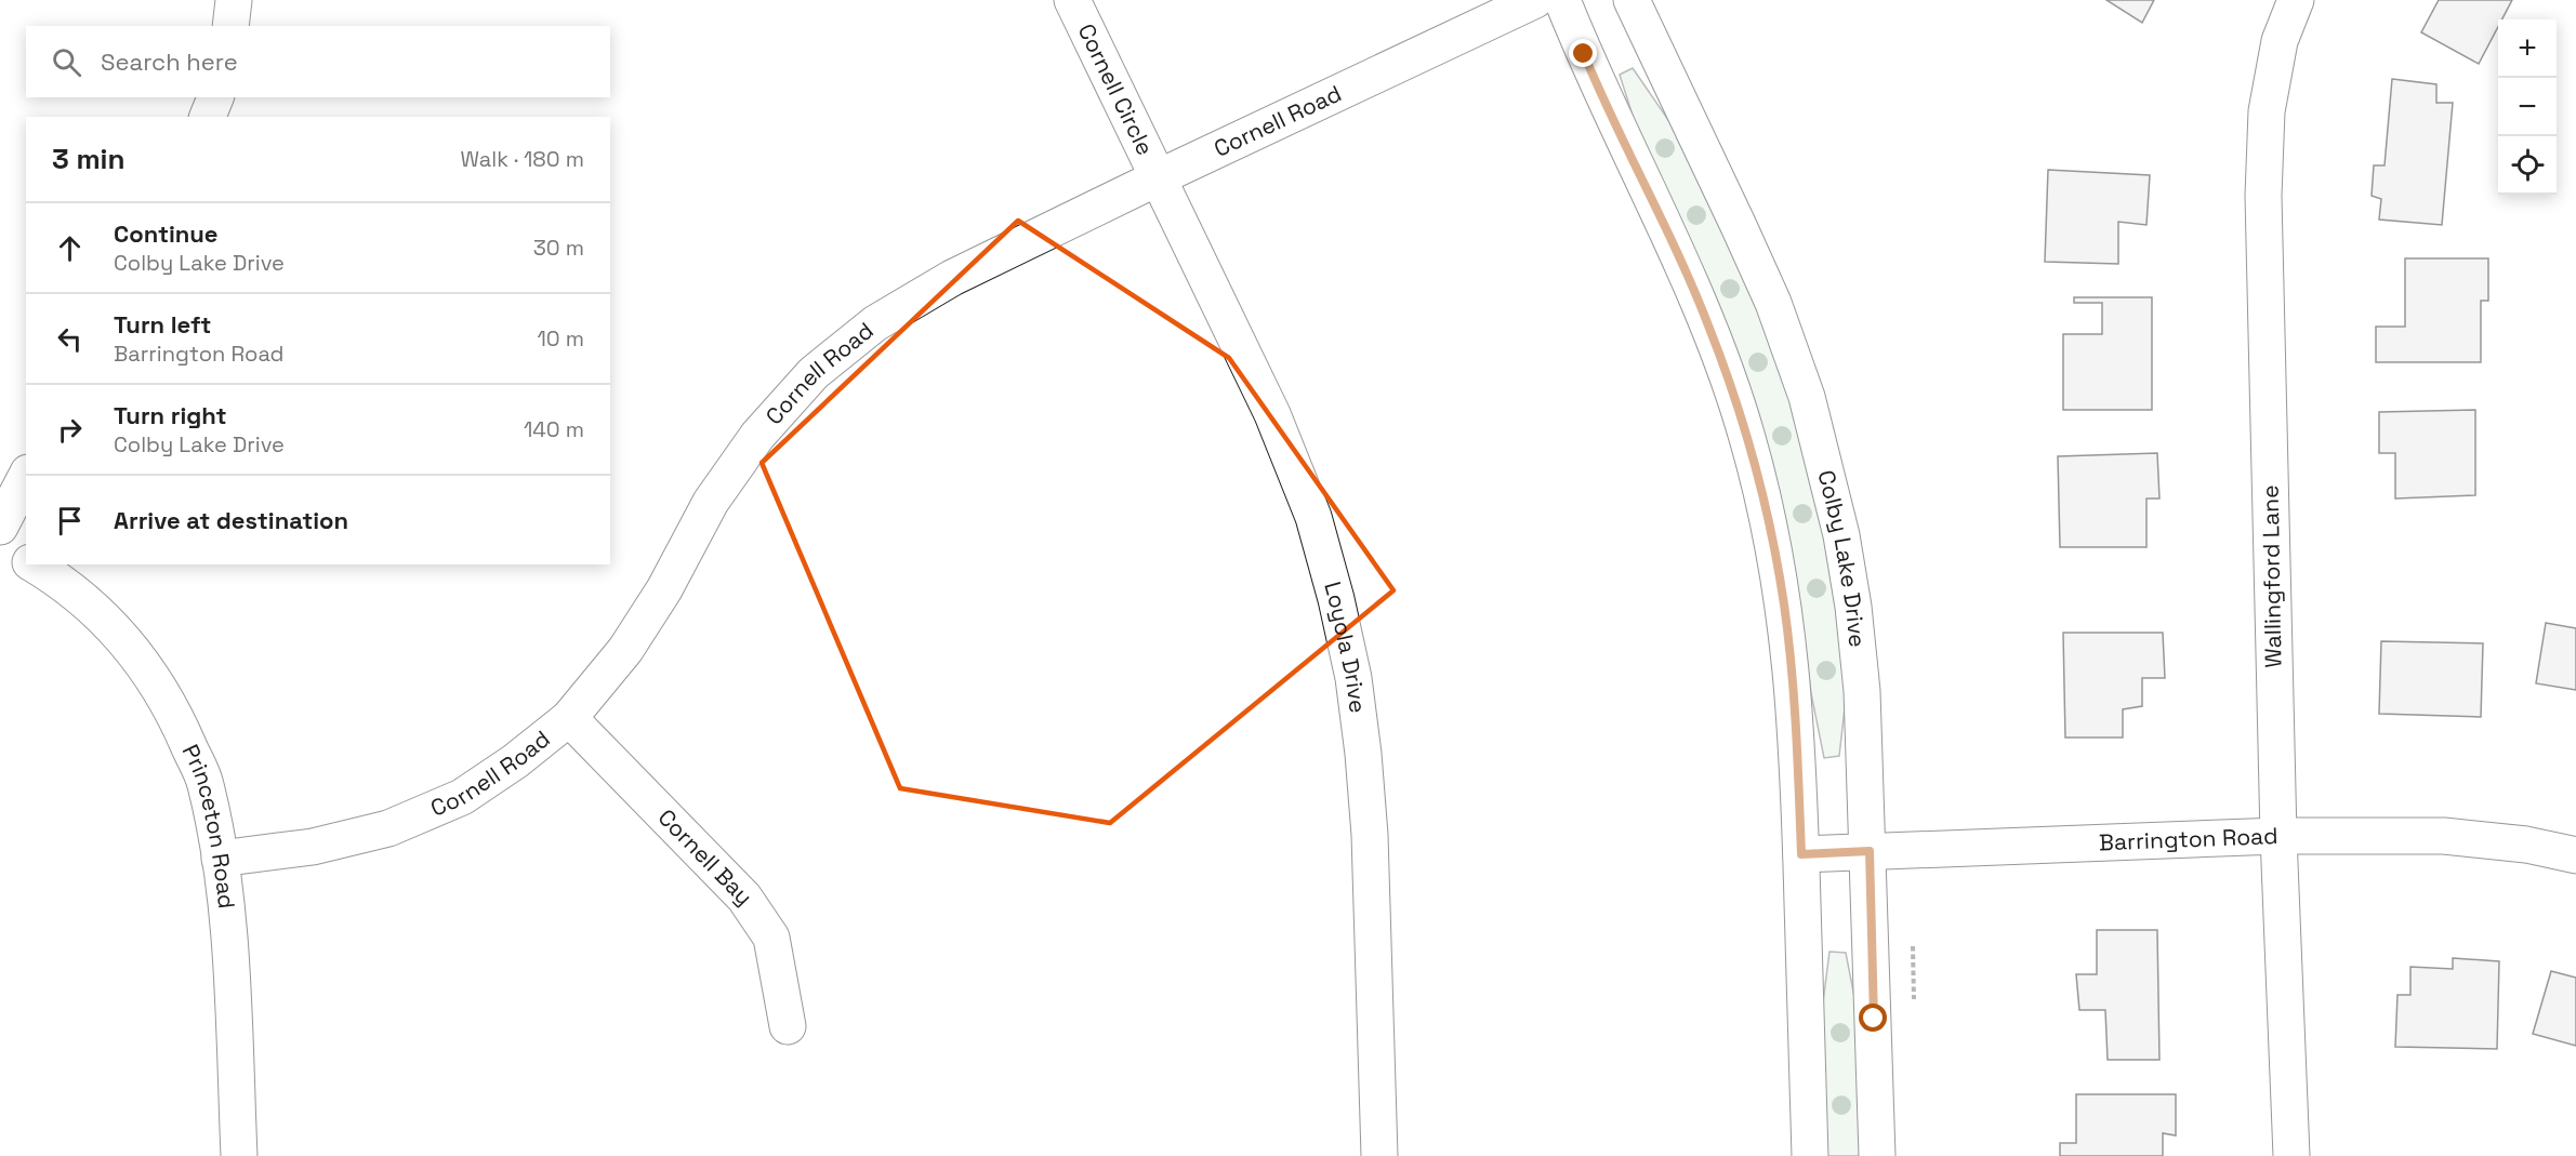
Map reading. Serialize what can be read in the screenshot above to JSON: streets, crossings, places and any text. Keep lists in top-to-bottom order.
{
  "streets": {
    "street": [
      "Cornell Circle",
      "Cornell Road",
      "Colby Lake Drive",
      "Wallingford Lane",
      "Loyola Drive",
      "Princeton Road",
      "Barrington Road",
      "Cornell Bay"
    ]
  },
  "crossings": [
    ["Cornell Circle", "Cornell Road"],
    ["Cornell Circle", "Loyola Drive"],
    ["Cornell Road", "Loyola Drive"],
    ["Cornell Road", "Princeton Road"],
    ["Cornell Road", "Cornell Bay"],
    ["Colby Lake Drive", "Barrington Road"],
    ["Wallingford Lane", "Barrington Road"]
  ],
  "page": {
    "map_buttons": ["+", "−"],
    "search": "Search here",
    "heading": ["3 min", "Walk · 180 m"],
    "list": [
      ["Continue", "Colby Lake Drive", "30 m"],
      ["Turn left", "Barrington Road", "10 m"],
      ["Turn right", "Colby Lake Drive", "140 m"],
      "Arrive at destination"
    ]
  }
}
